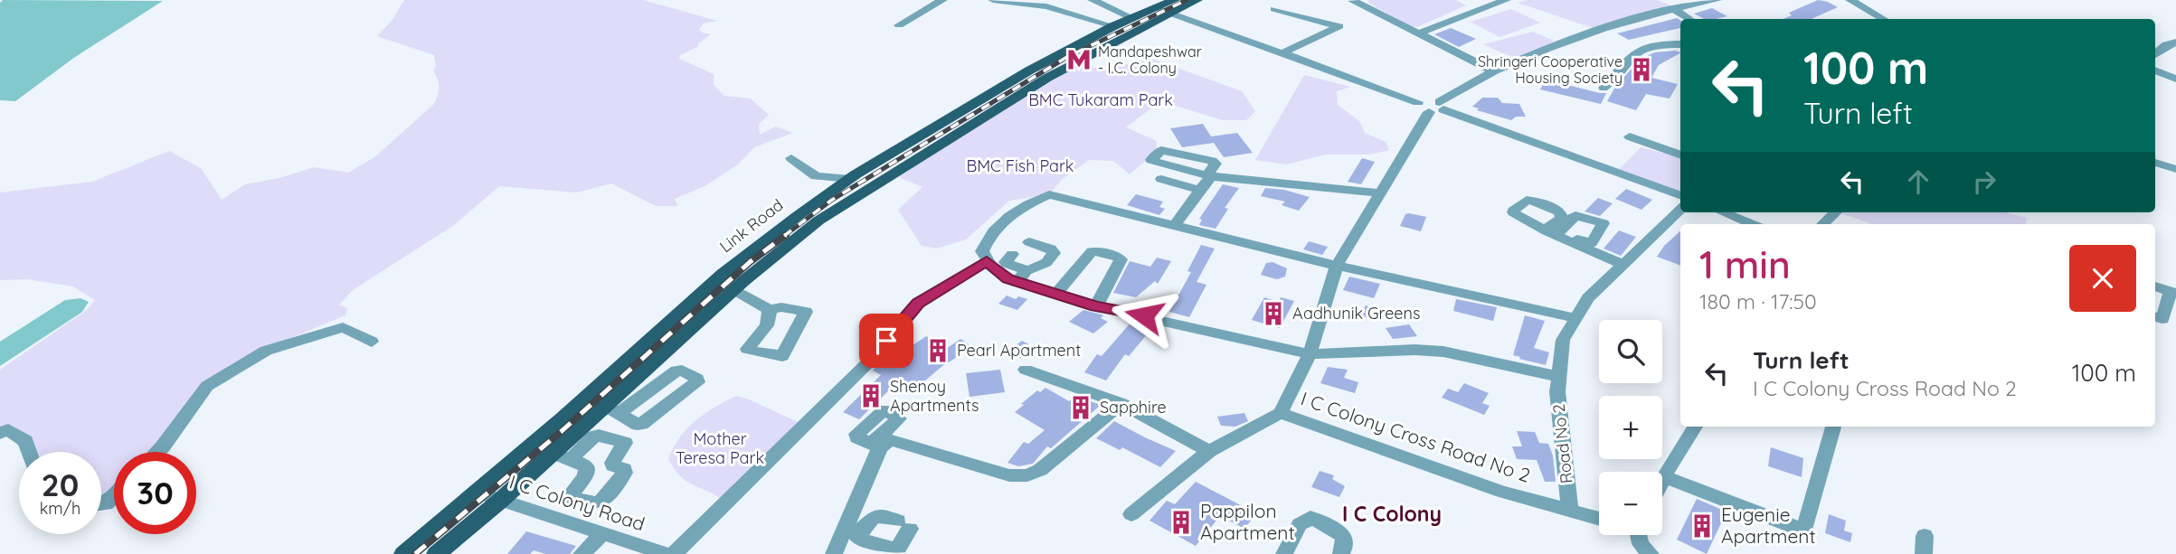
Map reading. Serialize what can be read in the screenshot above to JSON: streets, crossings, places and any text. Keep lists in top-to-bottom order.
{
  "streets": {
    "main road": ["Link Road"],
    "street": ["I C Colony Cross Road No 2", "Road No 2", "I C Colony Road"]
  },
  "crossings": [
    ["Link Road", "I C Colony Road"],
    ["I C Colony Cross Road No 2", "Road No 2"]
  ],
  "districts": ["I C Colony"],
  "parks": ["BMC Tukaram Park", "BMC Fish Park", "Mother Teresa Park"],
  "places": {
    "metro station": ["Mandapeshwar - I.C. Colony"],
    "building": [
      "Shringeri Cooperative Housing Society",
      "Aadhunik Greens",
      "Pearl Apartment",
      "Shenoy Apartments",
      "Sapphire",
      "Pappilon Apartment",
      "Eugenie Apartment"
    ]
  },
  "page": {
    "turn": ["100 m", "Turn left"],
    "heading": ["1 min", "180 m · 17:50"],
    "map_buttons": ["+", "−"],
    "list": [
      {
        "name": "Turn left",
        "note": "I C Colony Cross Road No 2",
        "value": "100 m"
      }
    ],
    "speed": "20 km/h",
    "limit": "30"
  }
}
